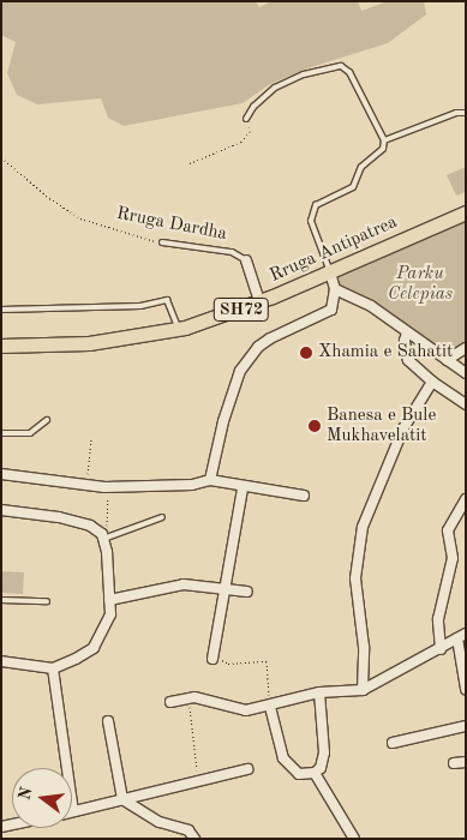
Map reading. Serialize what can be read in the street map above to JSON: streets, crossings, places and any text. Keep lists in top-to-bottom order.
{
  "streets": {
    "main road": ["Rruga Antipatrea", "SH72"],
    "street": ["Rruga Dardha"]
  },
  "crossings": [
    ["Rruga Dardha", "Rruga Antipatrea"]
  ],
  "parks": ["Parku Celepias"],
  "places": ["Xhamia e Sahatit", "Banesa e Bule Mukhavelatit"],
  "north": "left"
}
